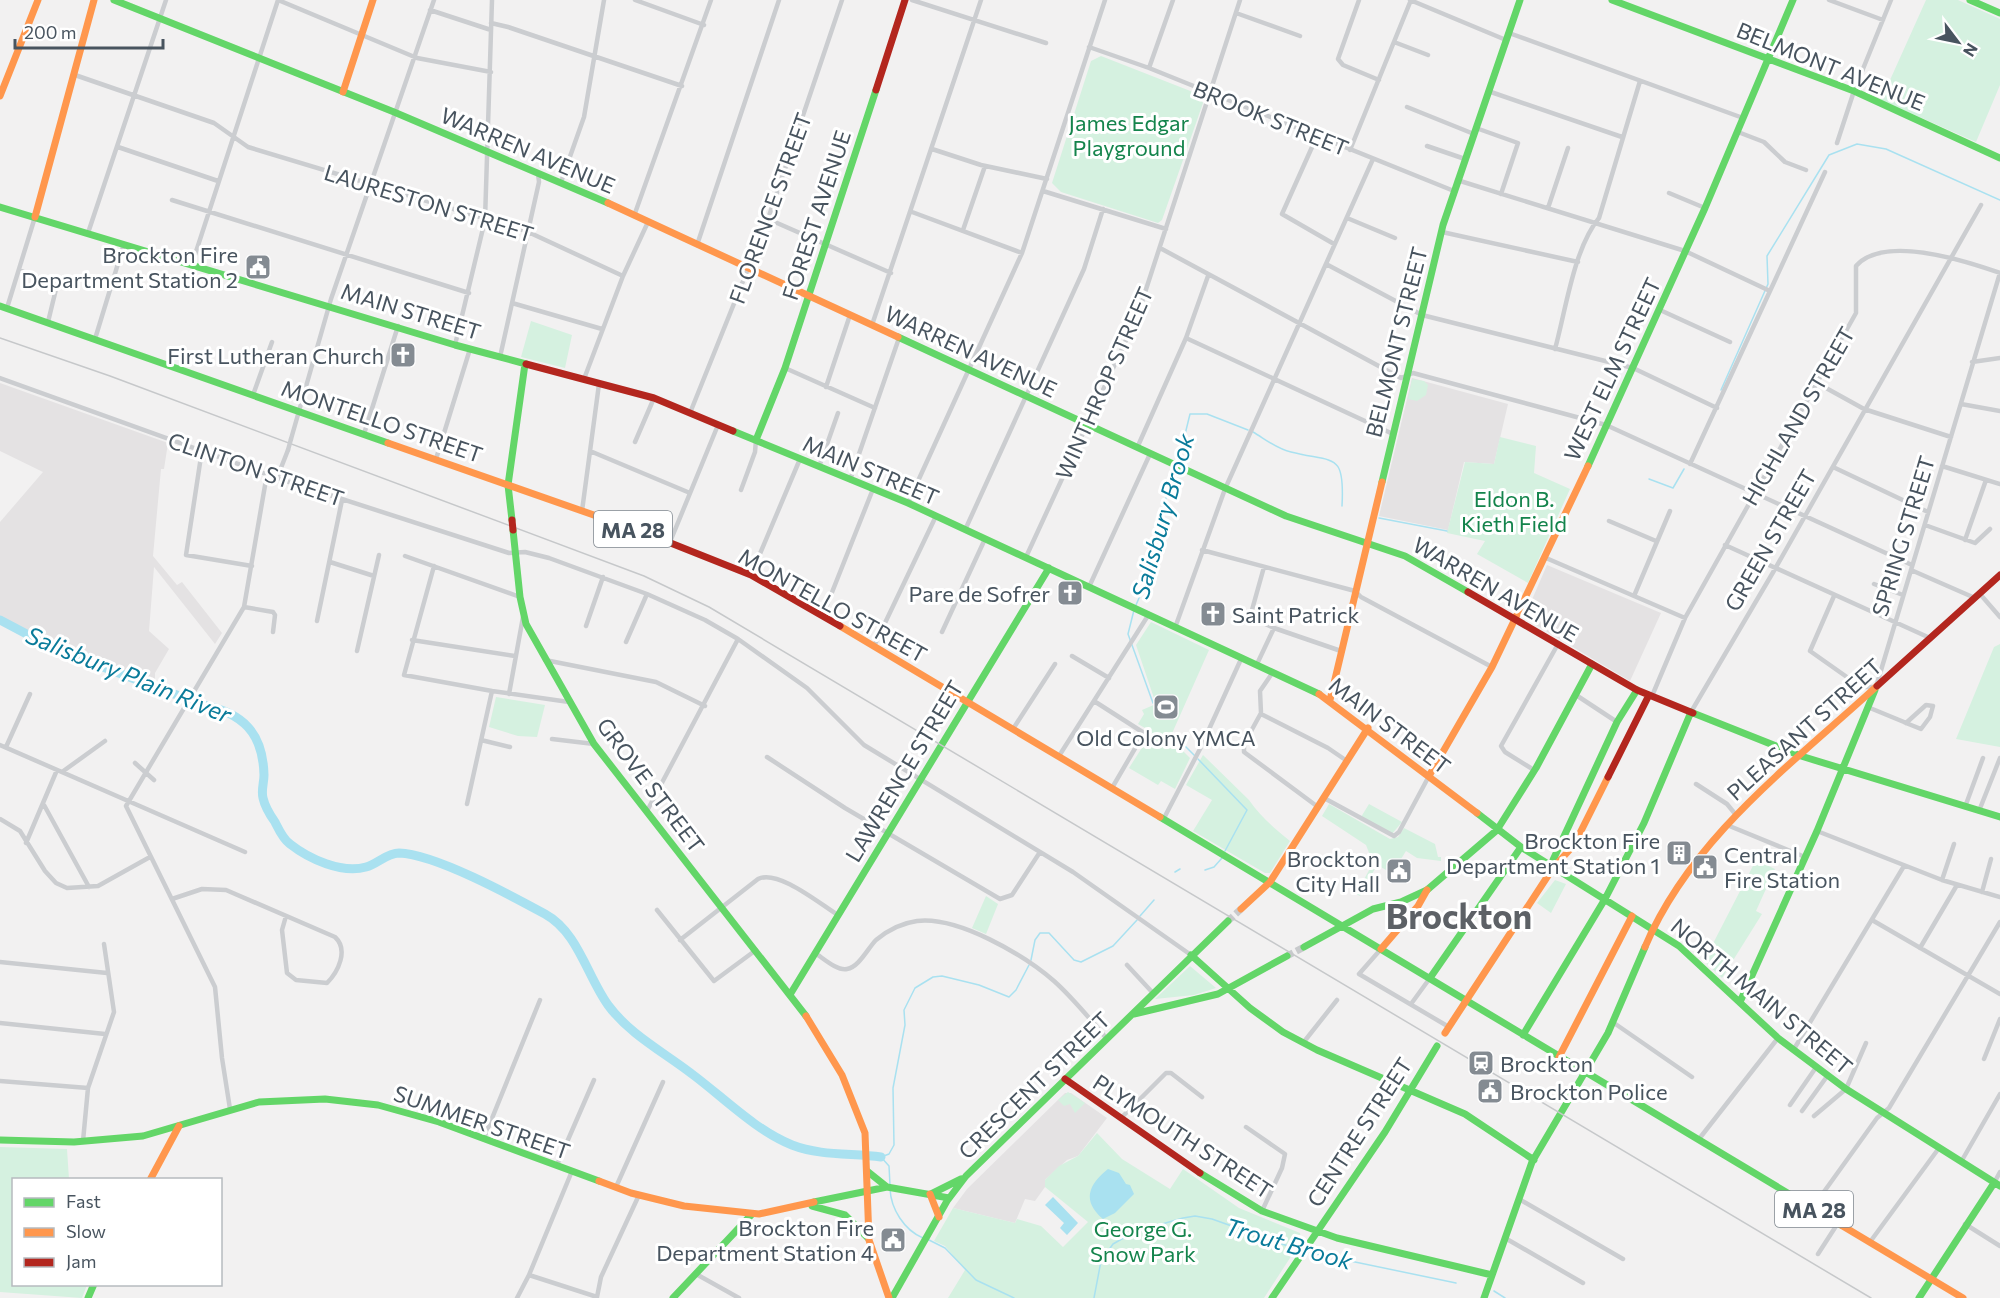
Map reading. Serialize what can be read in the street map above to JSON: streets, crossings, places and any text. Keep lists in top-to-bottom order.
{
  "streets": {
    "main road": [
      "BELMONT AVENUE",
      "WARREN AVENUE",
      "FOREST AVENUE",
      "MAIN STREET",
      "BELMONT STREET",
      "WEST ELM STREET",
      "MONTELLO STREET",
      "MA 28",
      "SPRING STREET",
      "GREEN STREET",
      "PLEASANT STREET",
      "LAWRENCE STREET",
      "GROVE STREET",
      "NORTH MAIN STREET",
      "CRESCENT STREET",
      "SUMMER STREET",
      "CENTRE STREET",
      "PLYMOUTH STREET"
    ],
    "street": [
      "BROOK STREET",
      "LAURESTON STREET",
      "FLORENCE STREET",
      "WINTHROP STREET",
      "HIGHLAND STREET",
      "CLINTON STREET"
    ]
  },
  "crossings": [
    ["BELMONT AVENUE", "WEST ELM STREET"],
    ["BROOK STREET", "BELMONT STREET"],
    ["BROOK STREET", "WINTHROP STREET"],
    ["WARREN AVENUE", "FLORENCE STREET"],
    ["WARREN AVENUE", "FOREST AVENUE"],
    ["WARREN AVENUE", "BELMONT STREET"],
    ["WARREN AVENUE", "WEST ELM STREET"],
    ["WARREN AVENUE", "WINTHROP STREET"],
    ["WARREN AVENUE", "HIGHLAND STREET"],
    ["WARREN AVENUE", "SPRING STREET"],
    ["WARREN AVENUE", "GREEN STREET"],
    ["WARREN AVENUE", "PLEASANT STREET"],
    ["FLORENCE STREET", "MAIN STREET"],
    ["FOREST AVENUE", "MAIN STREET"],
    ["MAIN STREET", "BELMONT STREET"],
    ["MAIN STREET", "WEST ELM STREET"],
    ["MAIN STREET", "WINTHROP STREET"],
    ["MAIN STREET", "GREEN STREET"],
    ["MAIN STREET", "PLEASANT STREET"],
    ["MAIN STREET", "LAWRENCE STREET"],
    ["MAIN STREET", "GROVE STREET"],
    ["MAIN STREET", "NORTH MAIN STREET"],
    ["HIGHLAND STREET", "SPRING STREET"],
    ["HIGHLAND STREET", "GREEN STREET"],
    ["MONTELLO STREET", "MA 28"],
    ["MONTELLO STREET", "GREEN STREET"],
    ["MONTELLO STREET", "PLEASANT STREET"],
    ["MONTELLO STREET", "LAWRENCE STREET"],
    ["MONTELLO STREET", "GROVE STREET"],
    ["CLINTON STREET", "LAWRENCE STREET"],
    ["CLINTON STREET", "GROVE STREET"],
    ["CLINTON STREET", "CRESCENT STREET"],
    ["MA 28", "PLEASANT STREET"],
    ["SPRING STREET", "PLEASANT STREET"],
    ["SPRING STREET", "NORTH MAIN STREET"],
    ["PLEASANT STREET", "NORTH MAIN STREET"],
    ["PLEASANT STREET", "PLYMOUTH STREET"],
    ["LAWRENCE STREET", "GROVE STREET"],
    ["GROVE STREET", "SUMMER STREET"],
    ["CRESCENT STREET", "SUMMER STREET"],
    ["CRESCENT STREET", "PLYMOUTH STREET"],
    ["CENTRE STREET", "PLYMOUTH STREET"]
  ],
  "districts": ["Brockton"],
  "water": ["Salisbury Brook", "Salisbury Plain River", "Trout Brook"],
  "parks": ["James Edgar Playground", "Eldon B. Kieth Field", "George G. Snow Park"],
  "places": {
    "public building": [
      "Brockton Fire Department Station 2",
      "Central Fire Station",
      "Brockton City Hall",
      "Brockton Police",
      "Brockton Fire Department Station 4"
    ],
    "church": ["First Lutheran Church", "Pare de Sofrer", "Saint Patrick"],
    "sports": ["Old Colony YMCA"],
    "building": ["Brockton Fire Department Station 1"],
    "station": ["Brockton"]
  },
  "legend": ["Fast", "Slow", "Jam"],
  "scale_bar": "200 m",
  "north": "bottom right"
}
